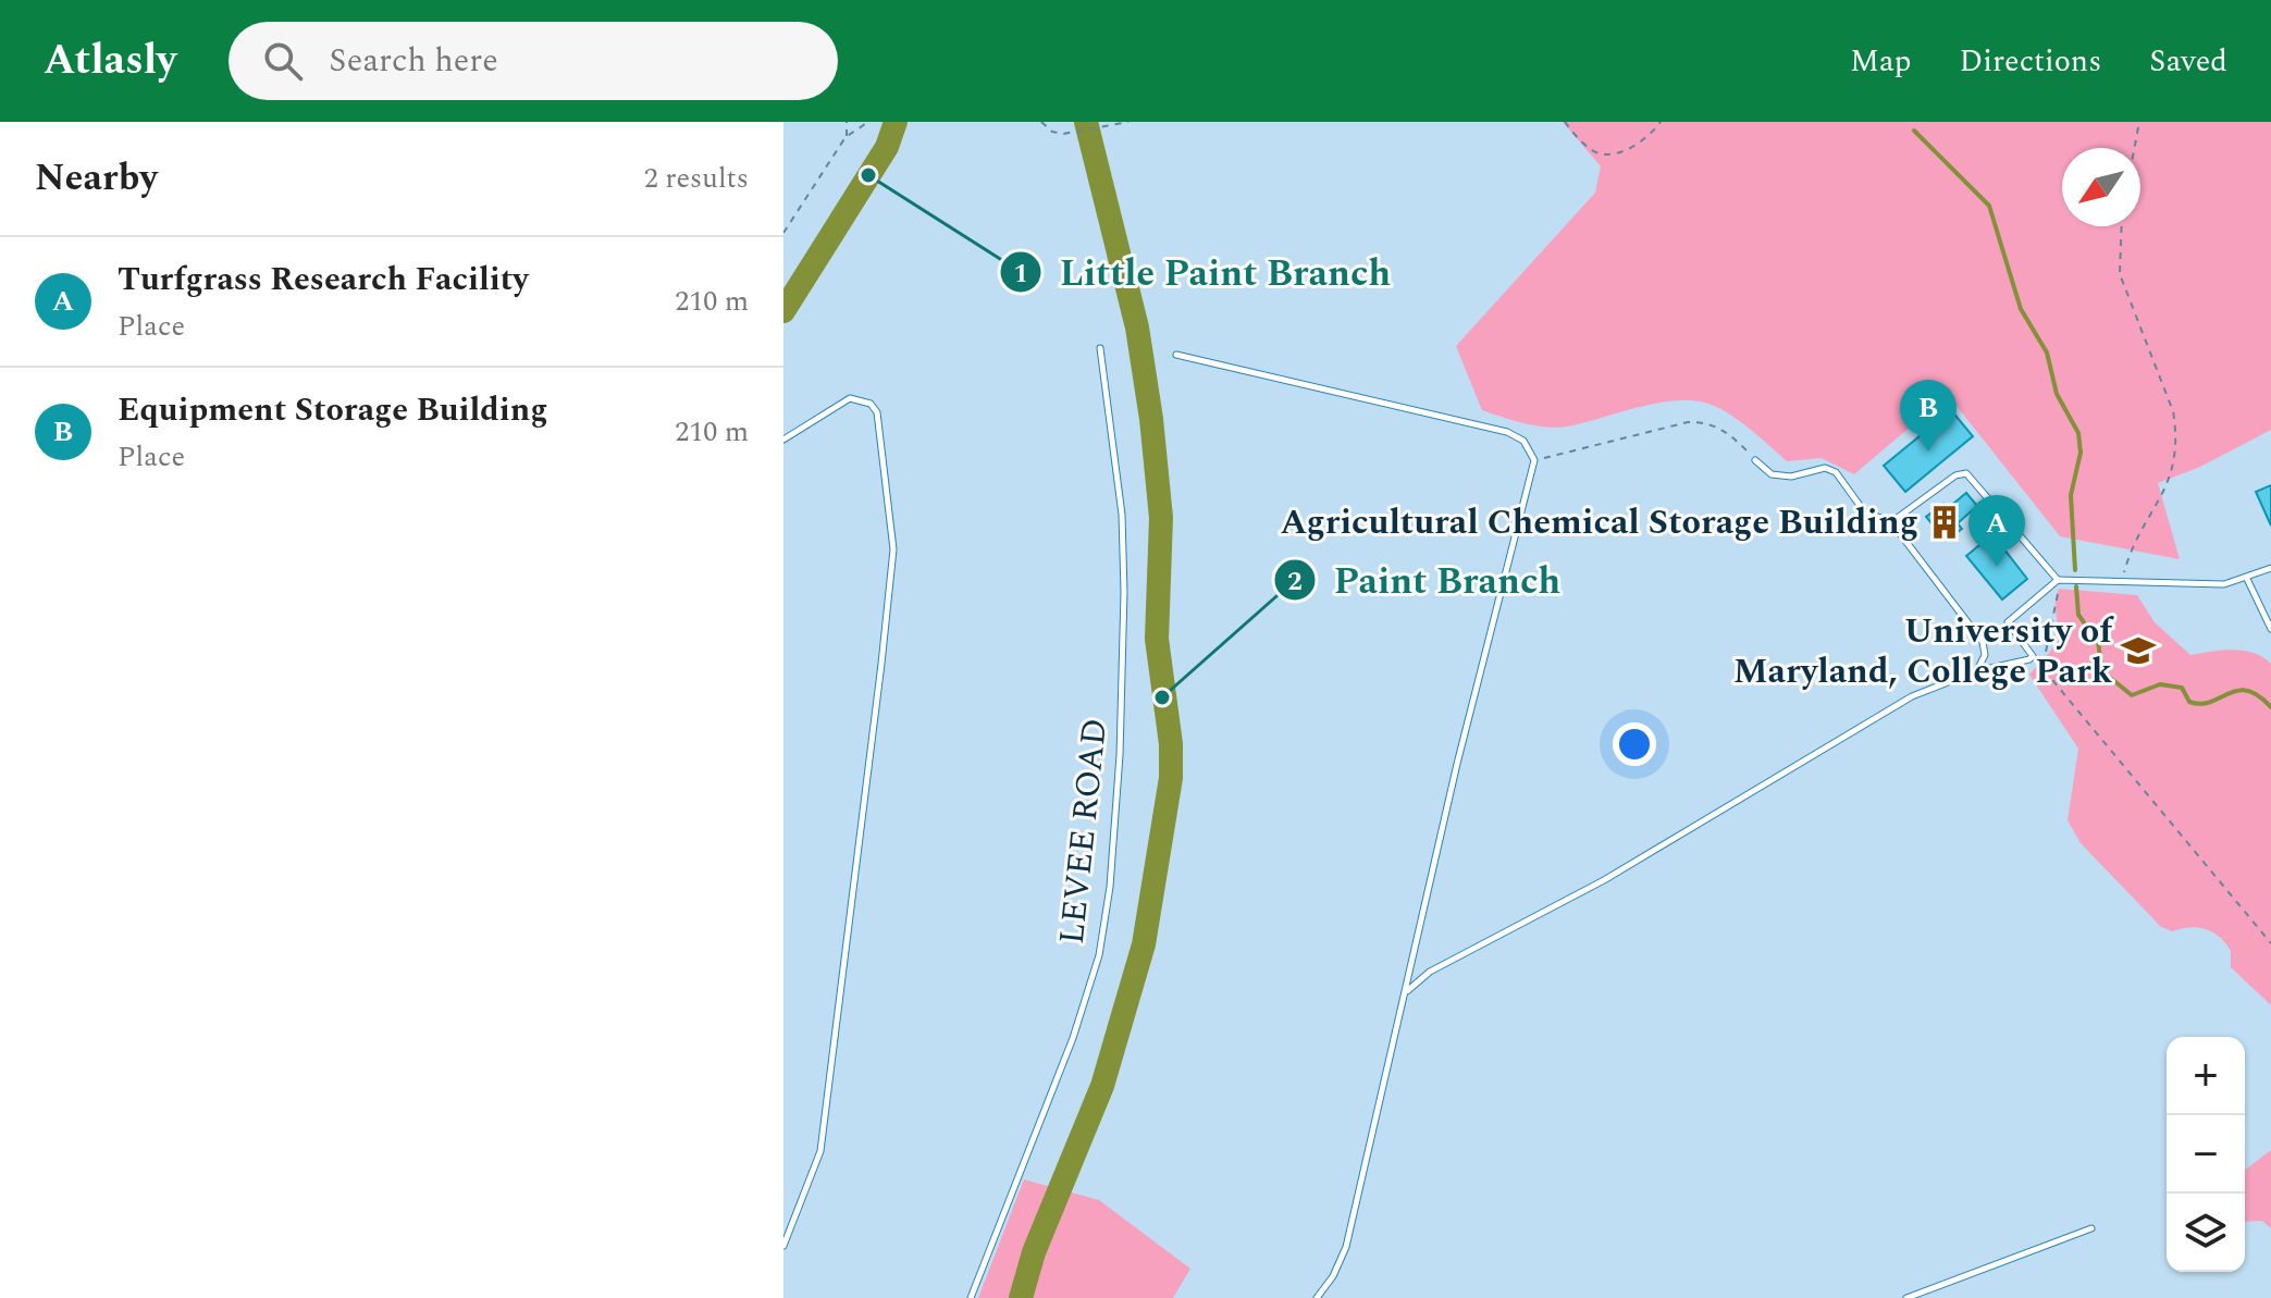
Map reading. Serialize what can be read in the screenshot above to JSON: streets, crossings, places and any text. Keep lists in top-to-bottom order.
{
  "streets": {
    "lane": ["LEVEE ROAD"]
  },
  "places": {
    "other": ["Little Paint Branch", "Paint Branch"],
    "building": ["Agricultural Chemical Storage Building"],
    "school or university": ["University of Maryland, College Park"]
  },
  "north": "bottom left",
  "page": {
    "header": "Atlasly",
    "search": "Search here",
    "nav": ["Map", "Directions", "Saved"],
    "heading": ["Nearby", "2 results"],
    "list": [
      {
        "mark": "A",
        "name": "Turfgrass Research Facility",
        "note": "Place",
        "value": "210 m"
      },
      {
        "mark": "B",
        "name": "Equipment Storage Building",
        "note": "Place",
        "value": "210 m"
      }
    ],
    "pins": ["B", "A"],
    "map_buttons": ["+", "−"]
  }
}
